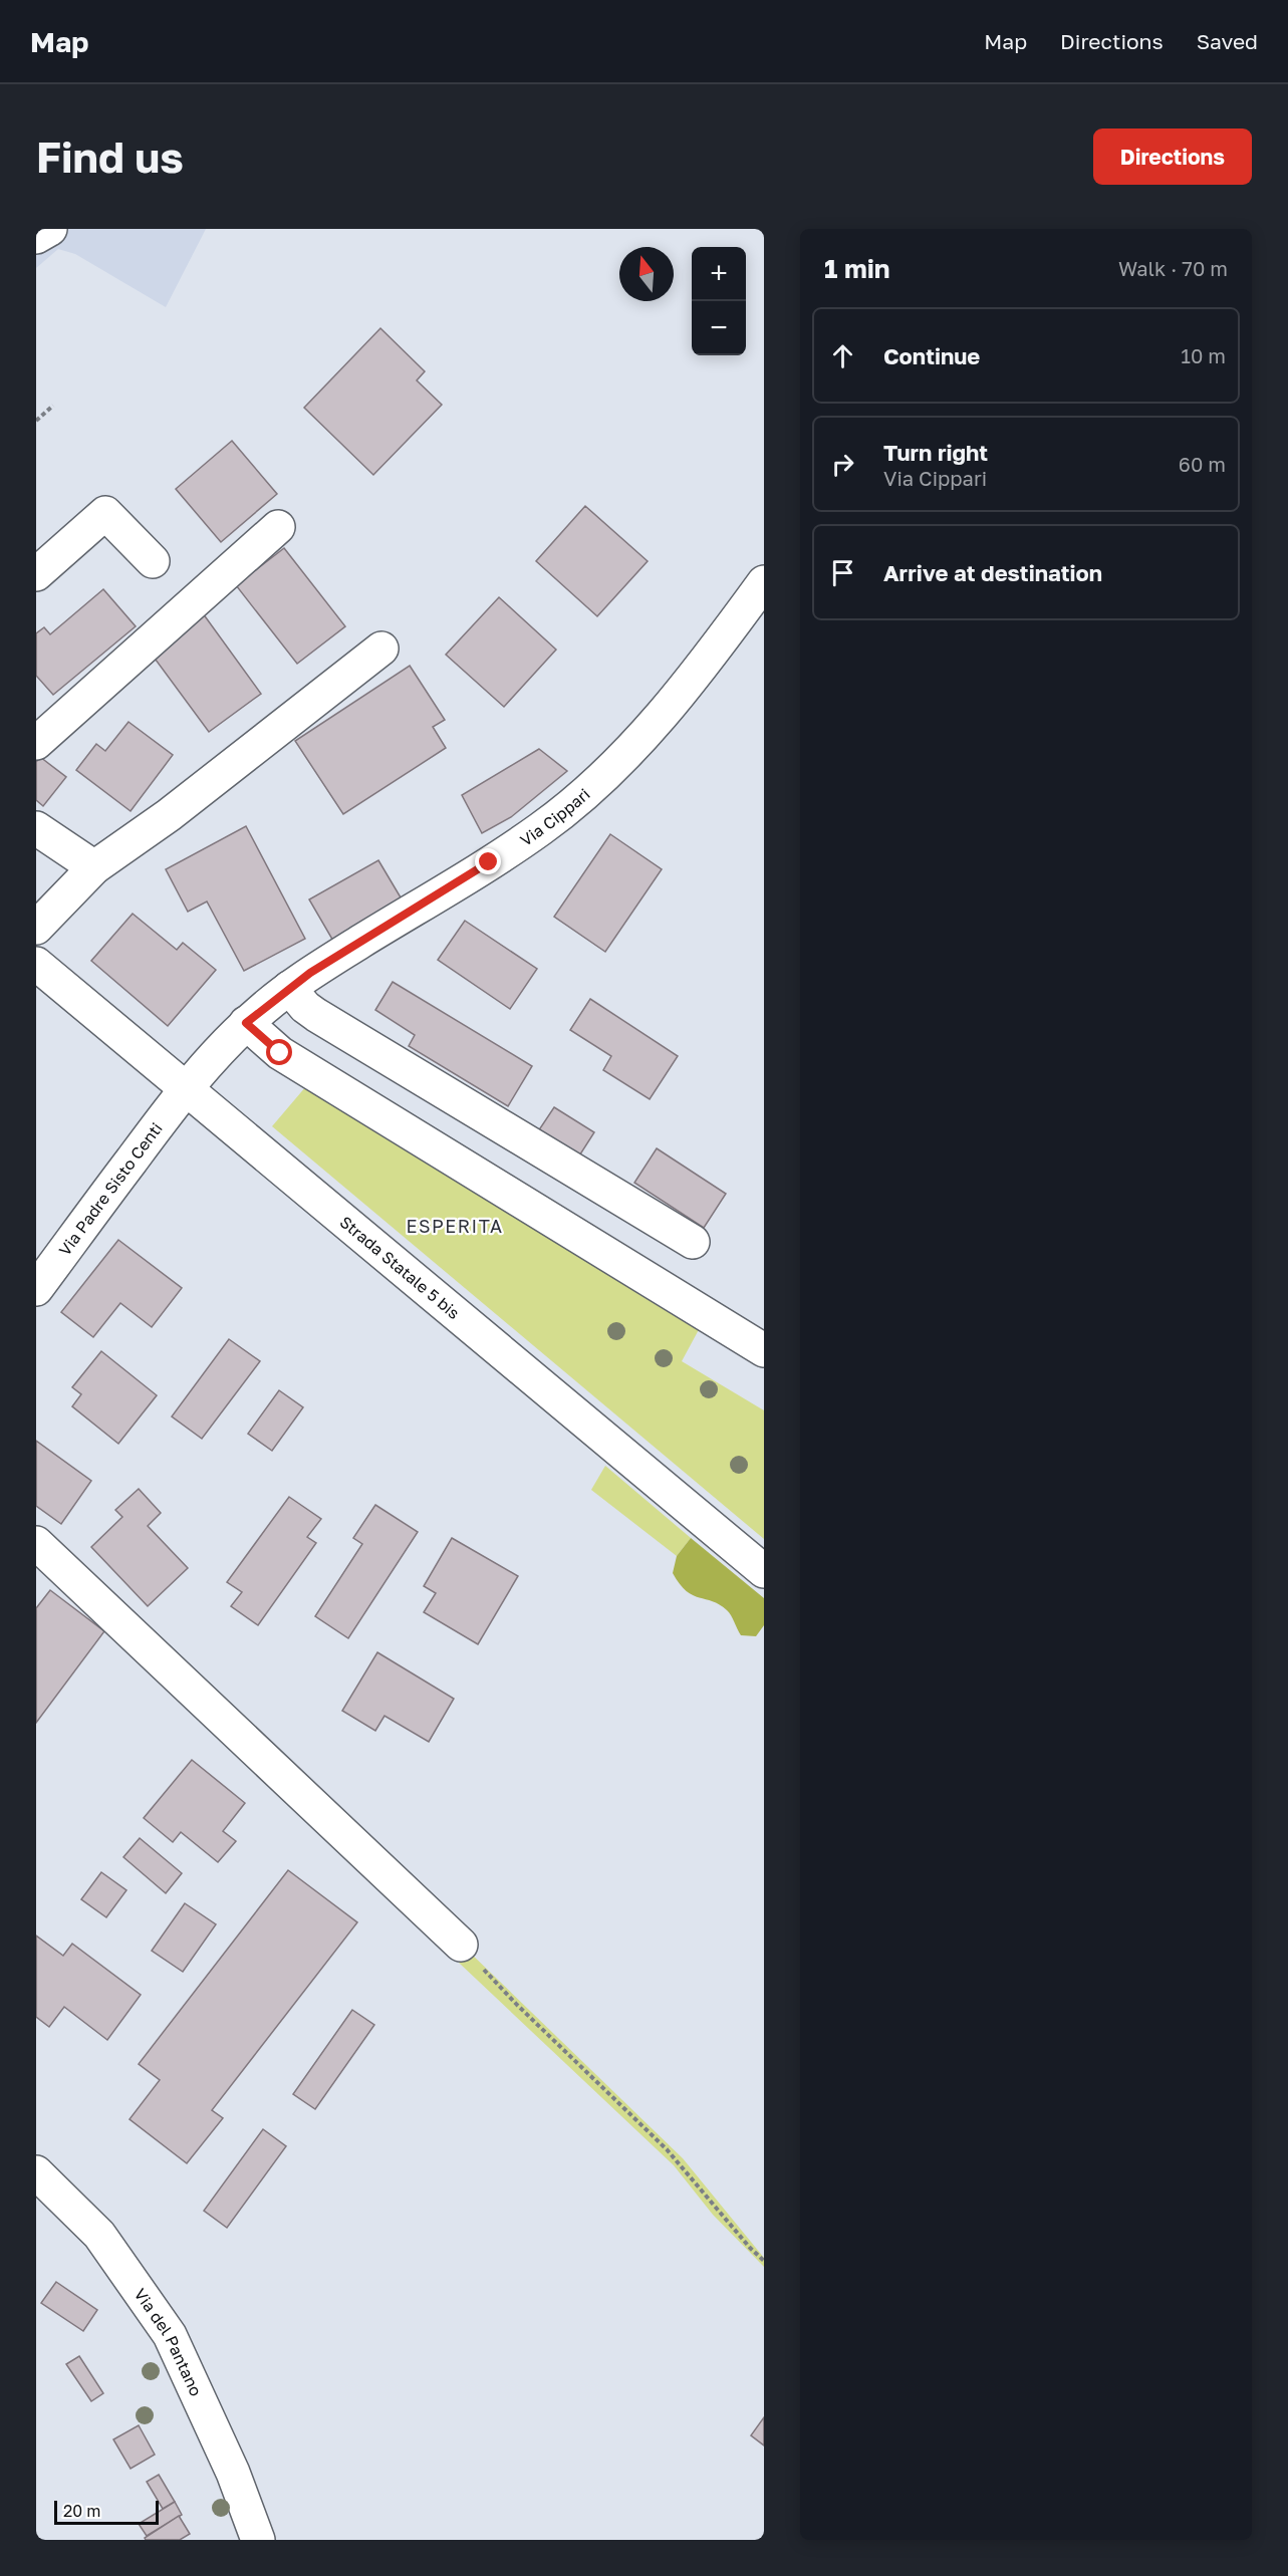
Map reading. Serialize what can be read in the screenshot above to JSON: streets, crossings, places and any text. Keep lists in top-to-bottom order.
{
  "streets": {
    "street": [
      "Via Cippari",
      "Via Padre Sisto Centi",
      "Strada Statale 5 bis",
      "Via del Pantano"
    ]
  },
  "crossings": [
    ["Via Cippari", "Via Padre Sisto Centi"],
    ["Via Cippari", "Strada Statale 5 bis"],
    ["Via Padre Sisto Centi", "Strada Statale 5 bis"]
  ],
  "districts": ["ESPERITA"],
  "scale_bar": "20 m",
  "north": "top",
  "page": {
    "header": "Map",
    "nav": ["Map", "Directions", "Saved"],
    "buttons": "Directions",
    "title": "Find us",
    "heading": ["1 min", "Walk · 70 m"],
    "map_buttons": ["+", "−"],
    "list": [
      ["Continue", "10 m"],
      ["Turn right", "Via Cippari", "60 m"],
      "Arrive at destination"
    ],
    "scale": "20 m"
  }
}
